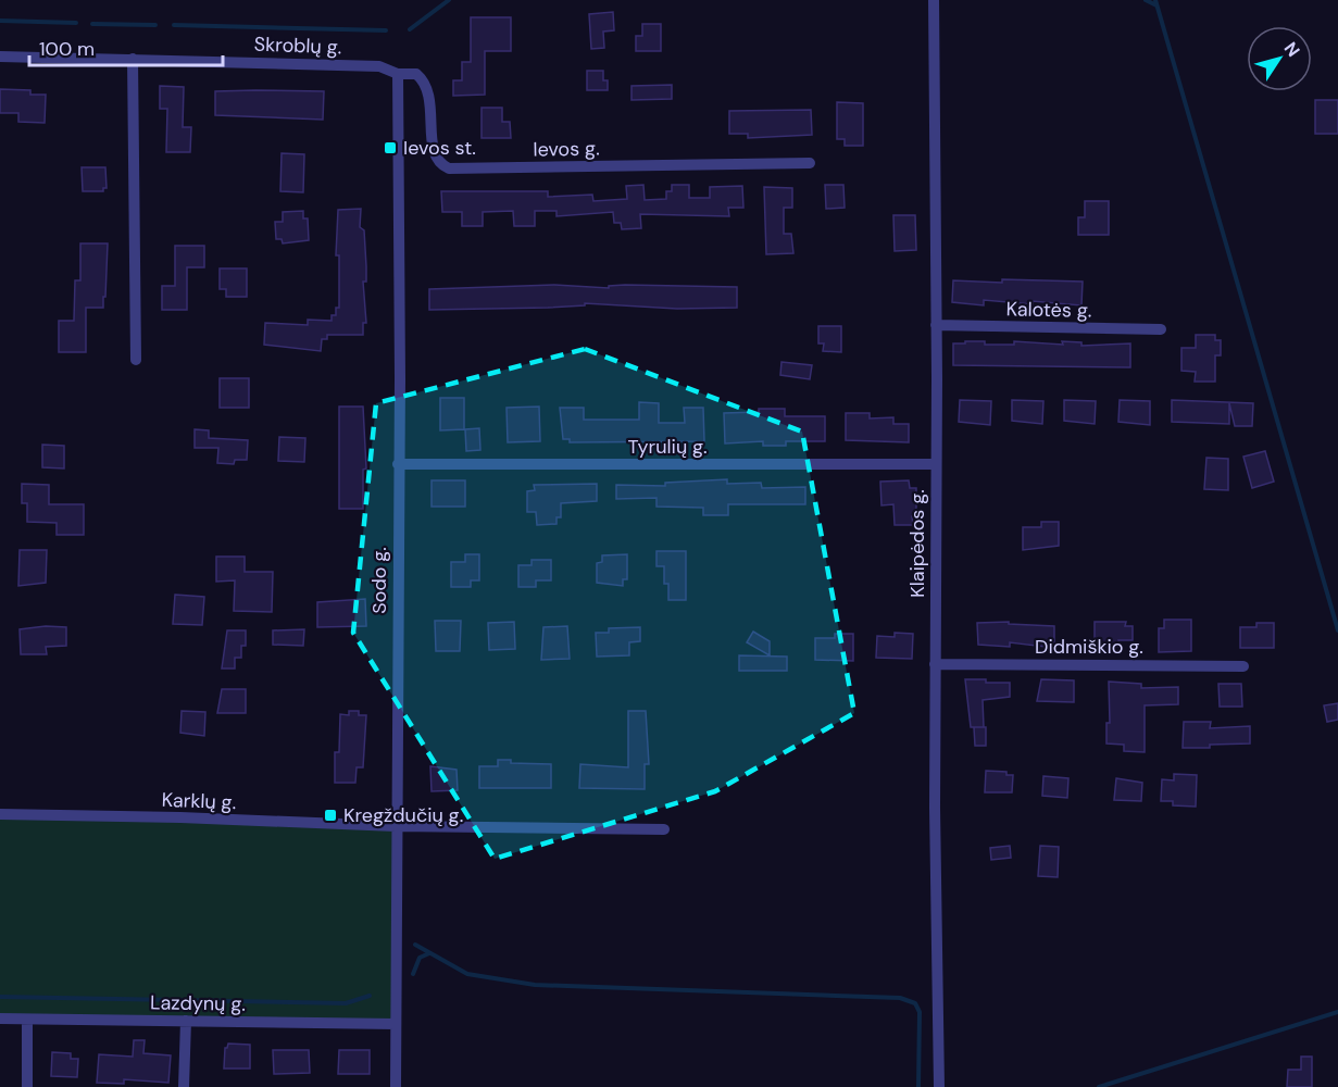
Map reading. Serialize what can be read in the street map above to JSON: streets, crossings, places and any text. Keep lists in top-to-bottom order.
{
  "streets": {
    "street": [
      "Skroblų g.",
      "Ievos g.",
      "Kalotės g.",
      "Tyrulių g.",
      "Klaipėdos g.",
      "Sodo g.",
      "Didmiškio g.",
      "Karklų g.",
      "Lazdynų g."
    ]
  },
  "crossings": [
    ["Skroblų g.", "Ievos g."],
    ["Skroblų g.", "Sodo g."],
    ["Ievos g.", "Sodo g."],
    ["Kalotės g.", "Klaipėdos g."],
    ["Tyrulių g.", "Klaipėdos g."],
    ["Tyrulių g.", "Sodo g."],
    ["Klaipėdos g.", "Didmiškio g."],
    ["Sodo g.", "Karklų g."],
    ["Sodo g.", "Lazdynų g."]
  ],
  "places": {
    "transit": ["Ievos st.", "Kregždučių g."]
  },
  "scale_bar": "100 m",
  "north": "top right"
}
